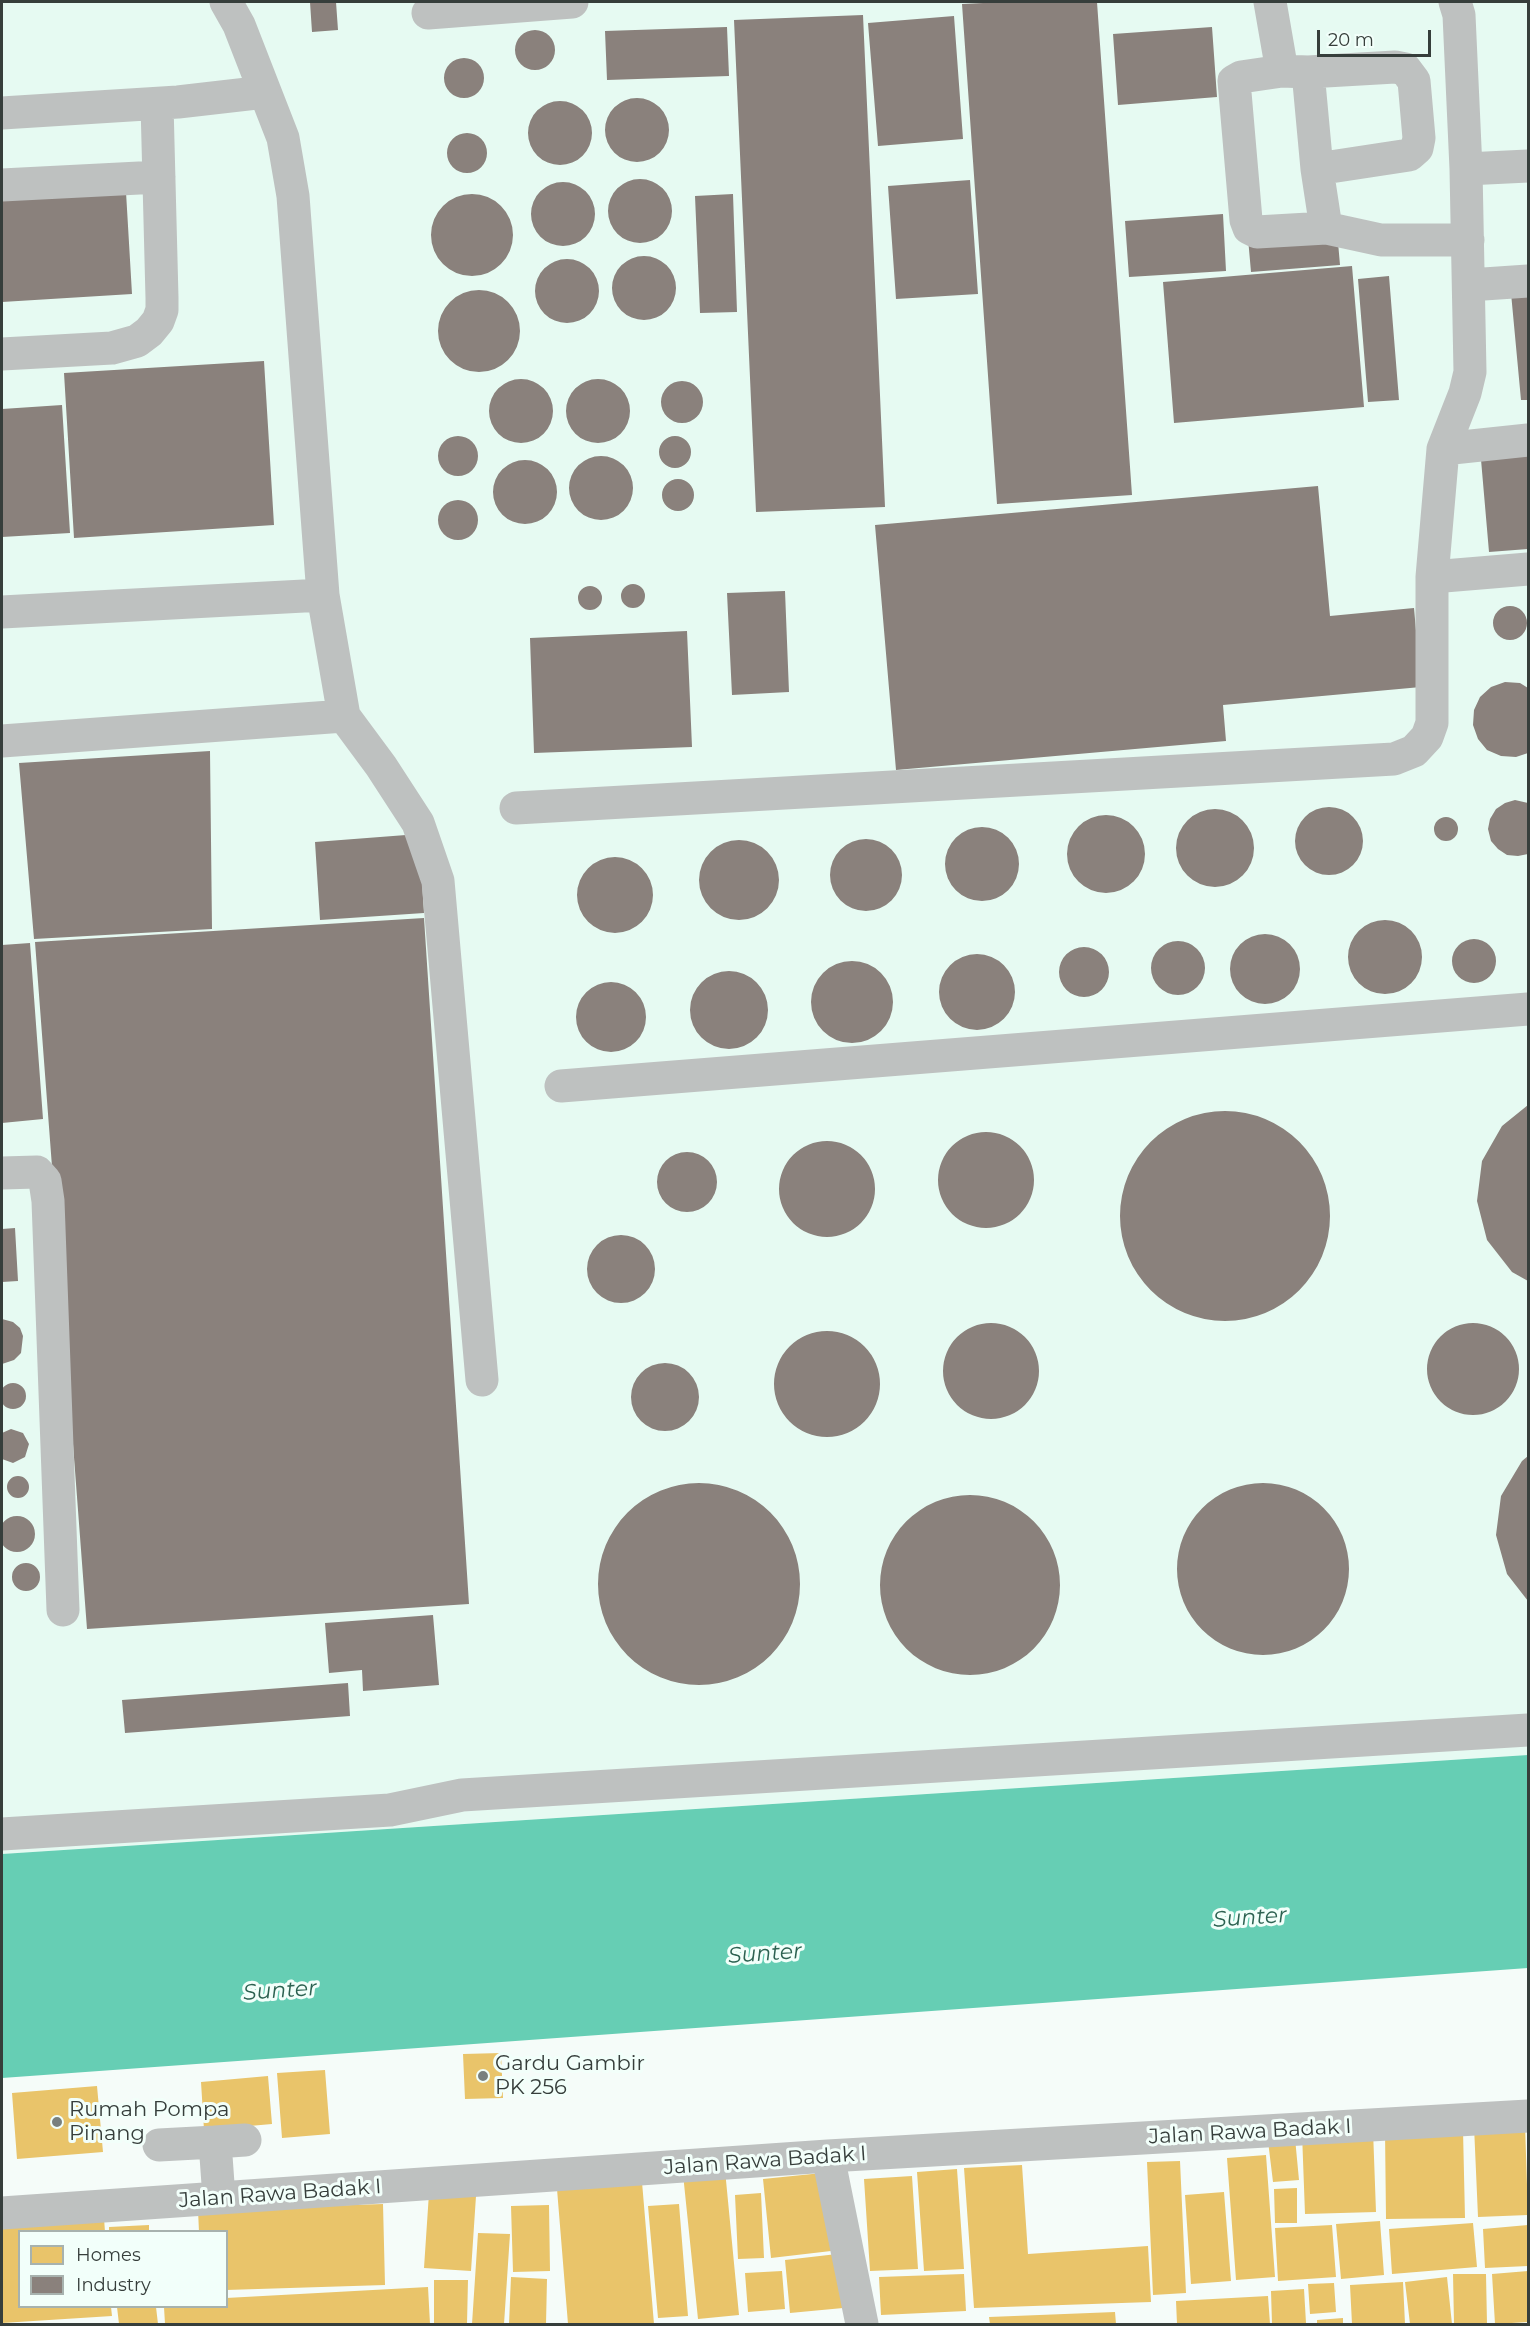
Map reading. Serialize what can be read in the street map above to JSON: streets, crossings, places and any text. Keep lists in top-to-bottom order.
{
  "streets": {
    "street": ["Jalan Rawa Badak I"]
  },
  "water": ["Sunter"],
  "places": ["Gardu Gambir PK 256", "Rumah Pompa Pinang"],
  "legend": ["Homes", "Industry"],
  "scale_bar": "20 m"
}
